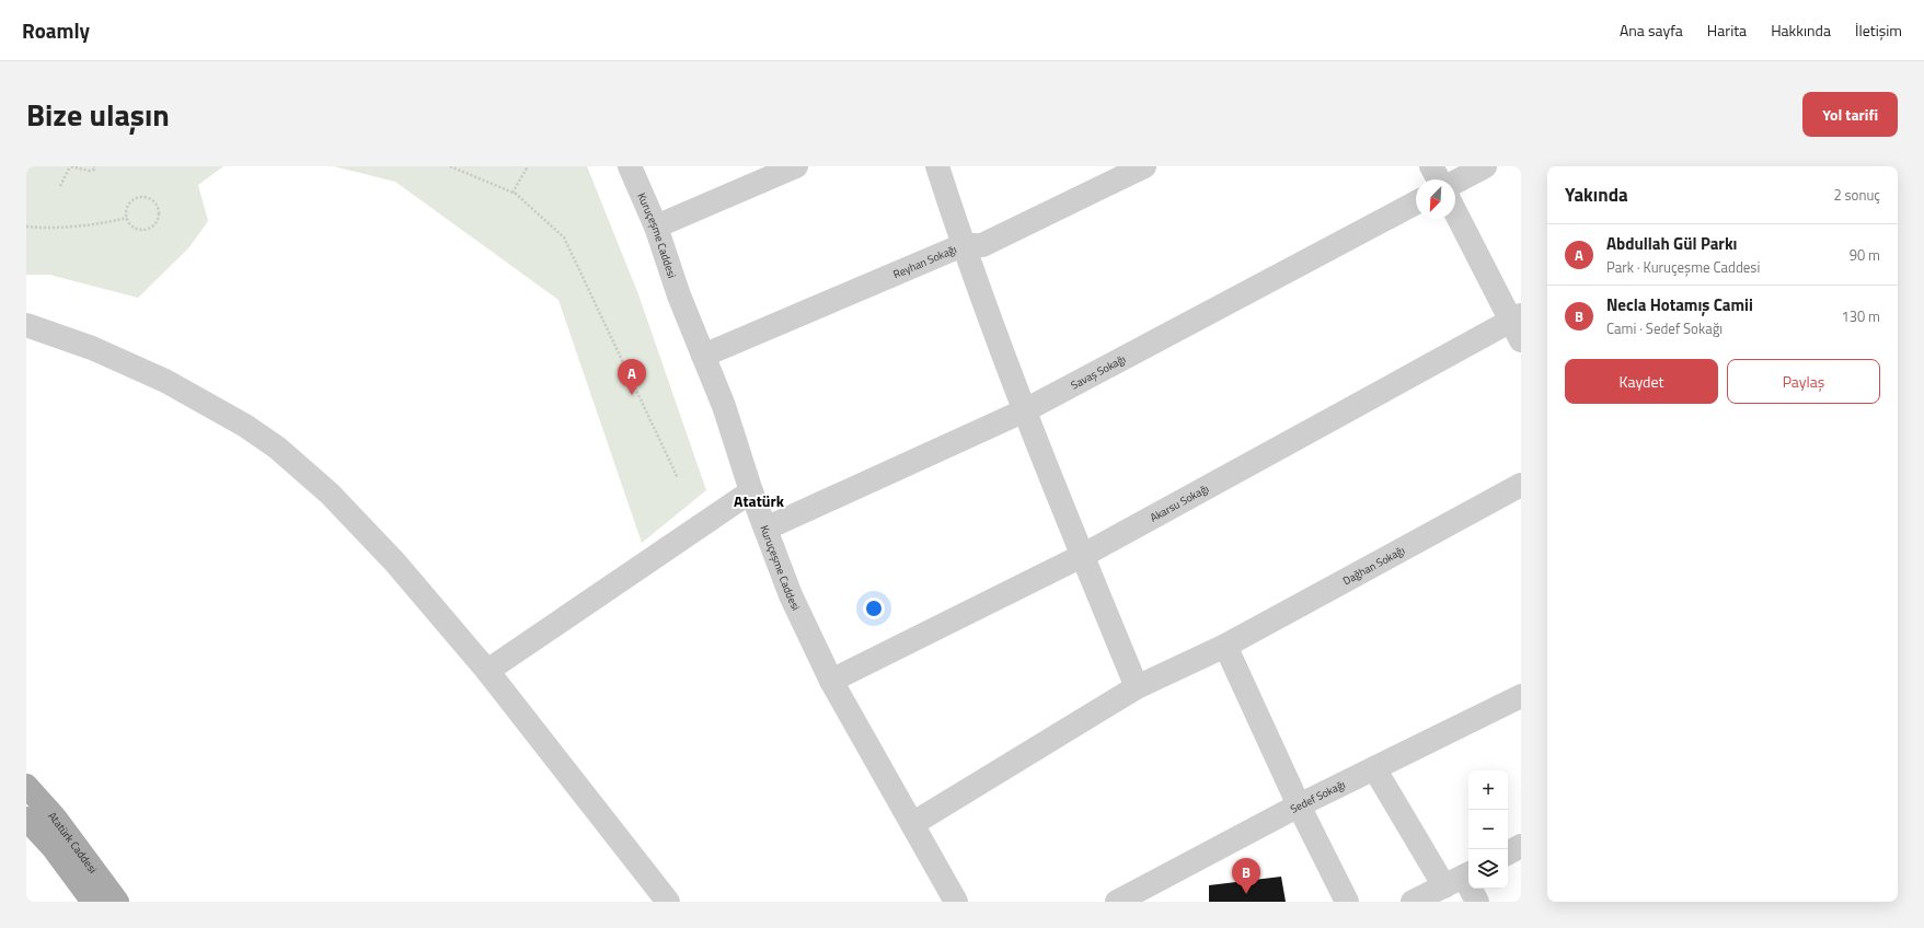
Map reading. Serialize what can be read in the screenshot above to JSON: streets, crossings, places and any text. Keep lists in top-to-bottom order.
{
  "streets": {
    "main road": ["Atatürk Caddesi"],
    "street": [
      "Kuruçeşme Caddesi",
      "Reyhan Sokağı",
      "Savaş Sokağı",
      "Akarsu Sokağı",
      "Dağhan Sokağı",
      "Sedef Sokağı"
    ]
  },
  "crossings": [
    ["Kuruçeşme Caddesi", "Reyhan Sokağı"],
    ["Kuruçeşme Caddesi", "Savaş Sokağı"],
    ["Kuruçeşme Caddesi", "Akarsu Sokağı"],
    ["Kuruçeşme Caddesi", "Dağhan Sokağı"]
  ],
  "districts": ["Atatürk"],
  "north": "bottom left",
  "page": {
    "header": "Roamly",
    "nav": [
      "Ana sayfa",
      "Harita",
      "Hakkında",
      "İletişim"
    ],
    "title": "Bize ulaşın",
    "buttons": [
      "Yol tarifi",
      ["Kaydet", "Paylaş"]
    ],
    "heading": ["Yakında", "2 sonuç"],
    "list": [
      {
        "mark": "A",
        "name": "Abdullah Gül Parkı",
        "note": "Park · Kuruçeşme Caddesi",
        "value": "90 m"
      },
      {
        "mark": "B",
        "name": "Necla Hotamış Camii",
        "note": "Cami · Sedef Sokağı",
        "value": "130 m"
      }
    ],
    "pins": ["A", "B"],
    "map_buttons": ["+", "−"]
  }
}
